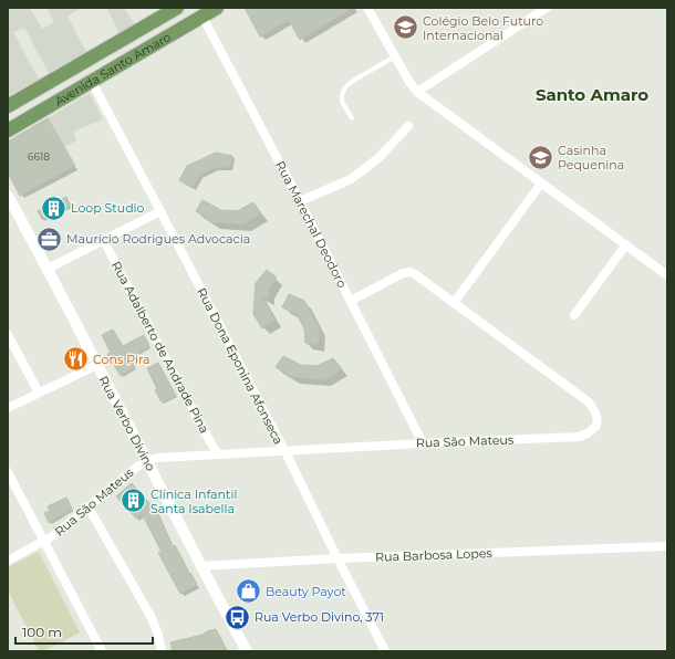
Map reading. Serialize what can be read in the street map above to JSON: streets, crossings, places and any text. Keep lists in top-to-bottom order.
{
  "streets": {
    "main road": ["Avenida Santo Amaro"],
    "street": [
      "Rua Marechal Deodoro",
      "Rua Adalberto de Andrade Pina",
      "Rua Dona Eponina Afonseca",
      "Rua Verbo Divino",
      "Rua São Mateus",
      "Rua Barbosa Lopes"
    ]
  },
  "crossings": [
    ["Avenida Santo Amaro", "Rua Marechal Deodoro"],
    ["Avenida Santo Amaro", "Rua Dona Eponina Afonseca"],
    ["Rua Marechal Deodoro", "Rua São Mateus"],
    ["Rua Adalberto de Andrade Pina", "Rua São Mateus"],
    ["Rua Dona Eponina Afonseca", "Rua São Mateus"],
    ["Rua Dona Eponina Afonseca", "Rua Barbosa Lopes"],
    ["Rua Verbo Divino", "Rua São Mateus"],
    ["Rua Verbo Divino", "Rua Barbosa Lopes"]
  ],
  "districts": ["Santo Amaro"],
  "places": {
    "school or university": ["Colégio Belo Futuro Internacional", "Casinha Pequenina"],
    "building": ["Loop Studio", "Clínica Infantil Santa Isabella"],
    "office": ["Maurício Rodrigues Advocacia"],
    "restaurant": ["Cons Pira"],
    "shop": ["Beauty Payot"],
    "bus stop": ["Rua Verbo Divino, 371"]
  },
  "house_numbers": ["6618"],
  "scale_bar": "100 m"
}
